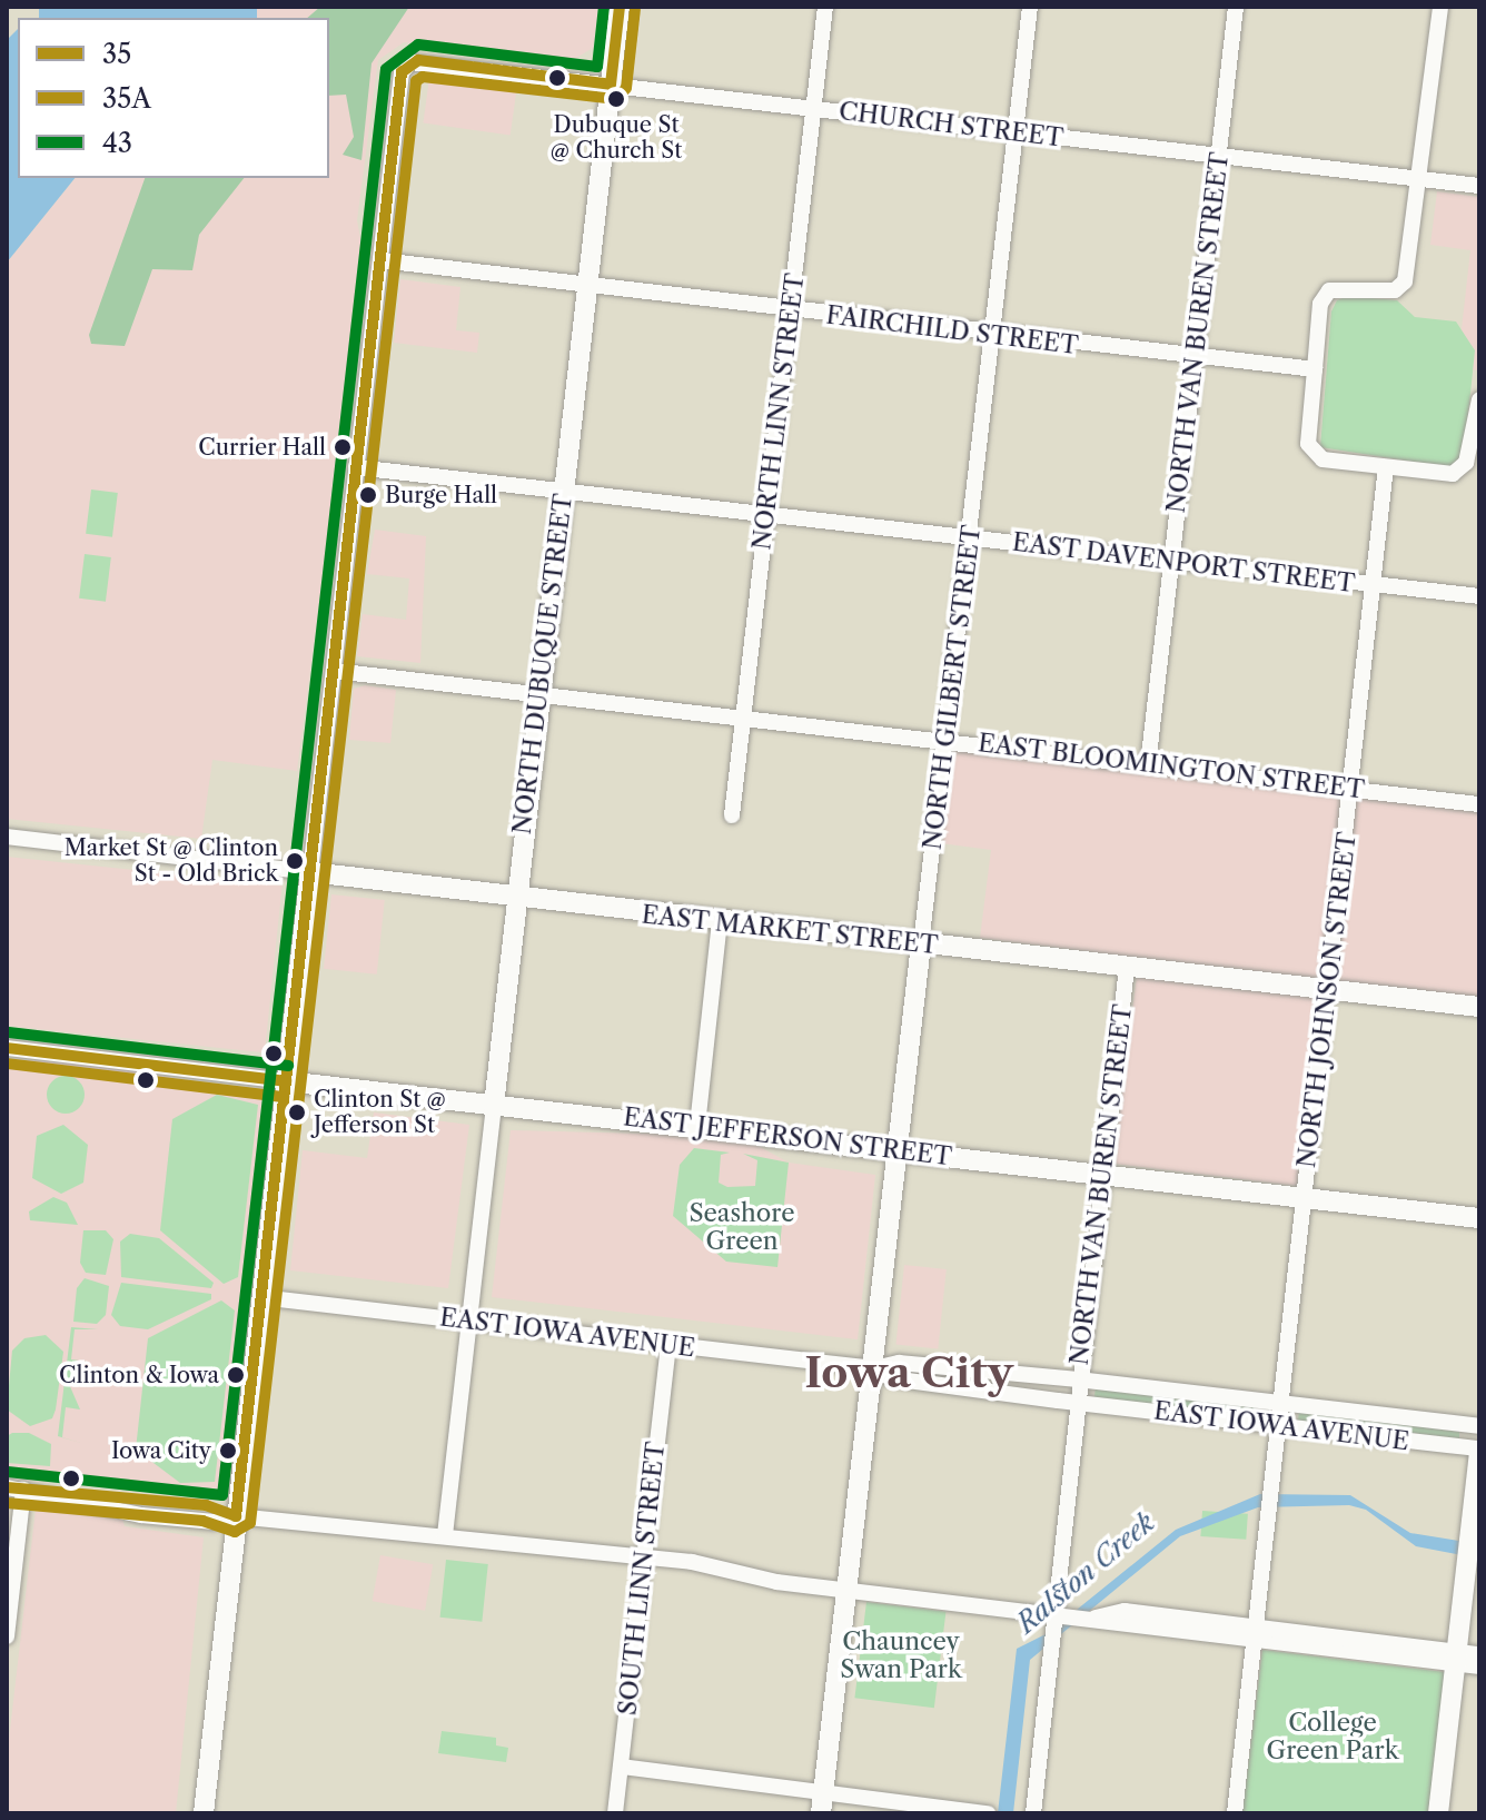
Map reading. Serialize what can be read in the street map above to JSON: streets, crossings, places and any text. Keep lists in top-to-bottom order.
{
  "streets": {
    "main road": [
      "NORTH DUBUQUE STREET",
      "NORTH GILBERT STREET",
      "EAST MARKET STREET",
      "EAST JEFFERSON STREET"
    ],
    "street": [
      "CHURCH STREET",
      "FAIRCHILD STREET",
      "NORTH VAN BUREN STREET",
      "NORTH LINN STREET",
      "EAST DAVENPORT STREET",
      "EAST BLOOMINGTON STREET",
      "NORTH JOHNSON STREET",
      "EAST IOWA AVENUE",
      "SOUTH LINN STREET"
    ]
  },
  "crossings": [
    ["CHURCH STREET", "FAIRCHILD STREET"],
    ["CHURCH STREET", "NORTH VAN BUREN STREET"],
    ["CHURCH STREET", "NORTH LINN STREET"],
    ["CHURCH STREET", "NORTH DUBUQUE STREET"],
    ["CHURCH STREET", "NORTH GILBERT STREET"],
    ["FAIRCHILD STREET", "NORTH VAN BUREN STREET"],
    ["FAIRCHILD STREET", "NORTH LINN STREET"],
    ["FAIRCHILD STREET", "NORTH DUBUQUE STREET"],
    ["FAIRCHILD STREET", "NORTH GILBERT STREET"],
    ["NORTH VAN BUREN STREET", "EAST DAVENPORT STREET"],
    ["NORTH VAN BUREN STREET", "EAST BLOOMINGTON STREET"],
    ["NORTH VAN BUREN STREET", "EAST MARKET STREET"],
    ["NORTH VAN BUREN STREET", "EAST JEFFERSON STREET"],
    ["NORTH VAN BUREN STREET", "EAST IOWA AVENUE"],
    ["NORTH LINN STREET", "EAST DAVENPORT STREET"],
    ["NORTH LINN STREET", "EAST BLOOMINGTON STREET"],
    ["EAST DAVENPORT STREET", "NORTH DUBUQUE STREET"],
    ["EAST DAVENPORT STREET", "NORTH GILBERT STREET"],
    ["EAST DAVENPORT STREET", "NORTH JOHNSON STREET"],
    ["NORTH DUBUQUE STREET", "EAST BLOOMINGTON STREET"],
    ["NORTH DUBUQUE STREET", "EAST MARKET STREET"],
    ["NORTH DUBUQUE STREET", "EAST JEFFERSON STREET"],
    ["NORTH DUBUQUE STREET", "EAST IOWA AVENUE"],
    ["NORTH GILBERT STREET", "EAST BLOOMINGTON STREET"],
    ["NORTH GILBERT STREET", "EAST MARKET STREET"],
    ["NORTH GILBERT STREET", "EAST JEFFERSON STREET"],
    ["NORTH GILBERT STREET", "EAST IOWA AVENUE"],
    ["EAST BLOOMINGTON STREET", "NORTH JOHNSON STREET"],
    ["EAST MARKET STREET", "NORTH JOHNSON STREET"],
    ["NORTH JOHNSON STREET", "EAST JEFFERSON STREET"],
    ["NORTH JOHNSON STREET", "EAST IOWA AVENUE"],
    ["EAST IOWA AVENUE", "SOUTH LINN STREET"]
  ],
  "districts": ["Iowa City"],
  "water": ["Ralston Creek"],
  "parks": ["Seashore Green", "Chauncey Swan Park", "College Green Park"],
  "places": [
    "Dubuque St @ Church St",
    "Currier Hall",
    "Burge Hall",
    "Market St @ Clinton St - Old Brick",
    "Clinton St @ Jefferson St",
    "Clinton & Iowa",
    "Iowa City"
  ],
  "lines": ["transit line 35", "transit line 43", "transit line 35A"],
  "legend": ["35", "35A", "43"]
}
